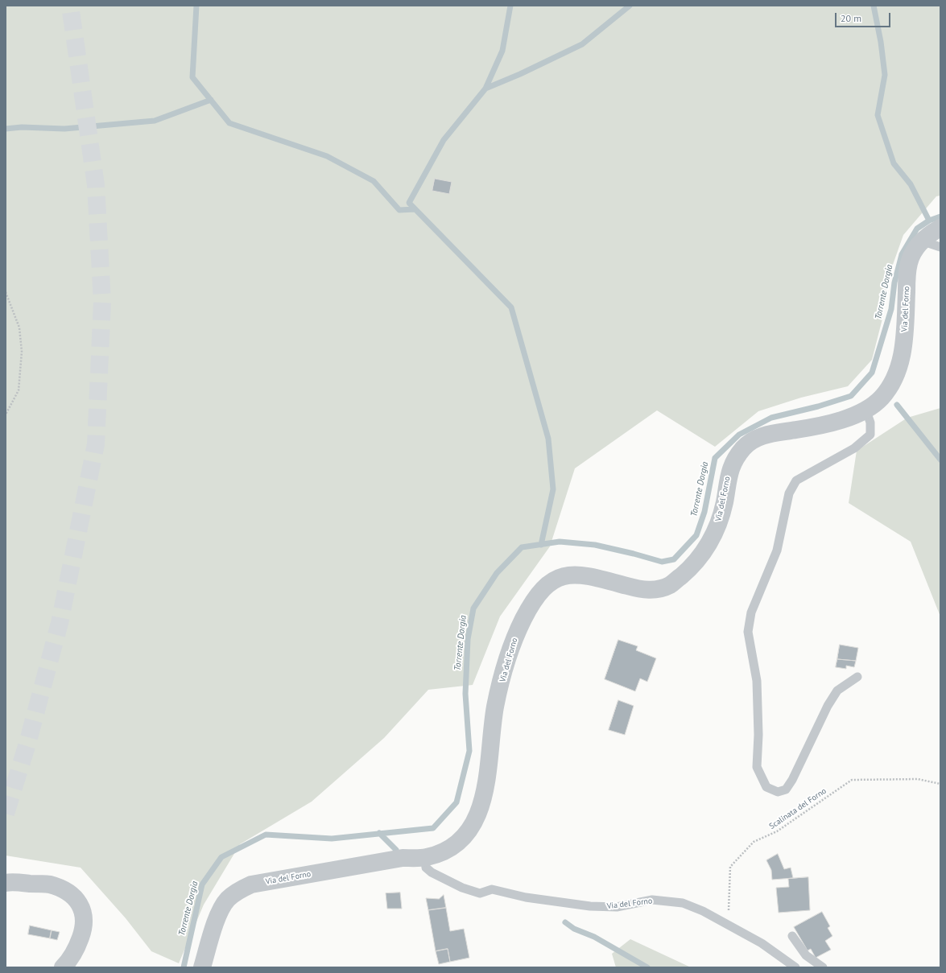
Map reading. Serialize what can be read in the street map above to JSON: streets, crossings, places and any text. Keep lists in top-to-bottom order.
{
  "streets": {
    "street": ["Via del Forno"],
    "path": ["Scalinata del Forno"]
  },
  "crossings": [
    ["Via del Forno", "Scalinata del Forno"]
  ],
  "water": ["Torrente Dorgia"],
  "scale_bar": "20 m"
}
